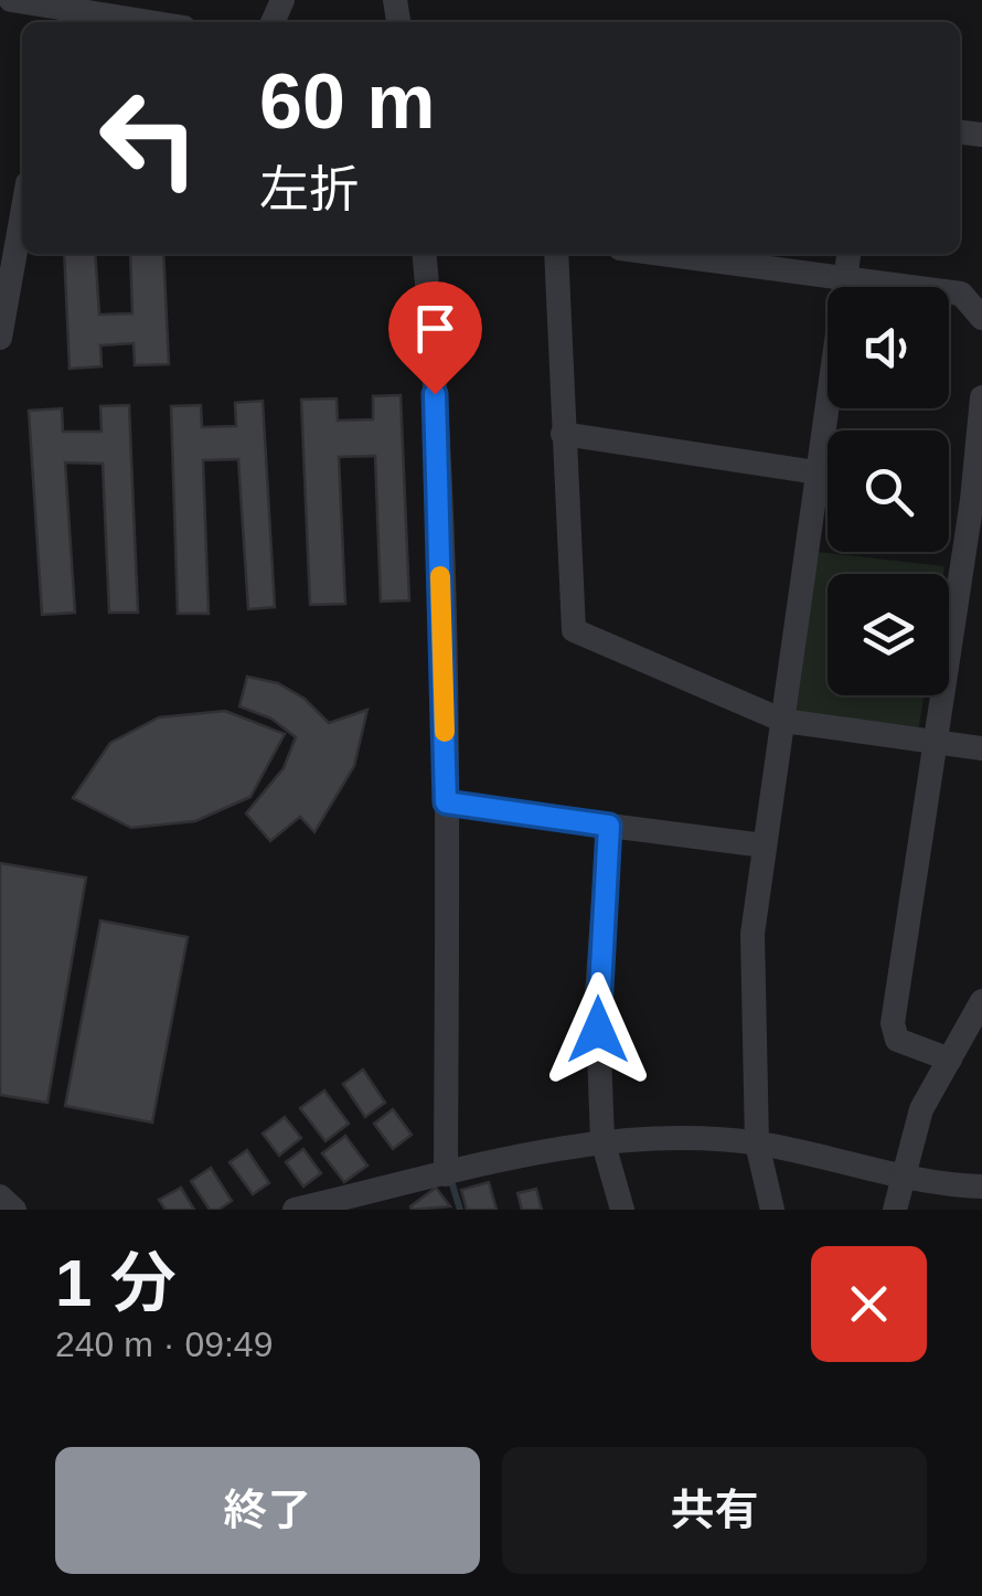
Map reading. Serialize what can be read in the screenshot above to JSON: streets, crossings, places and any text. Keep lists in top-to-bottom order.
{
  "page": {
    "turn": ["60 m", "左折"],
    "heading": ["1 分", "240 m · 09:49"],
    "buttons": ["終了", "共有"]
  }
}
